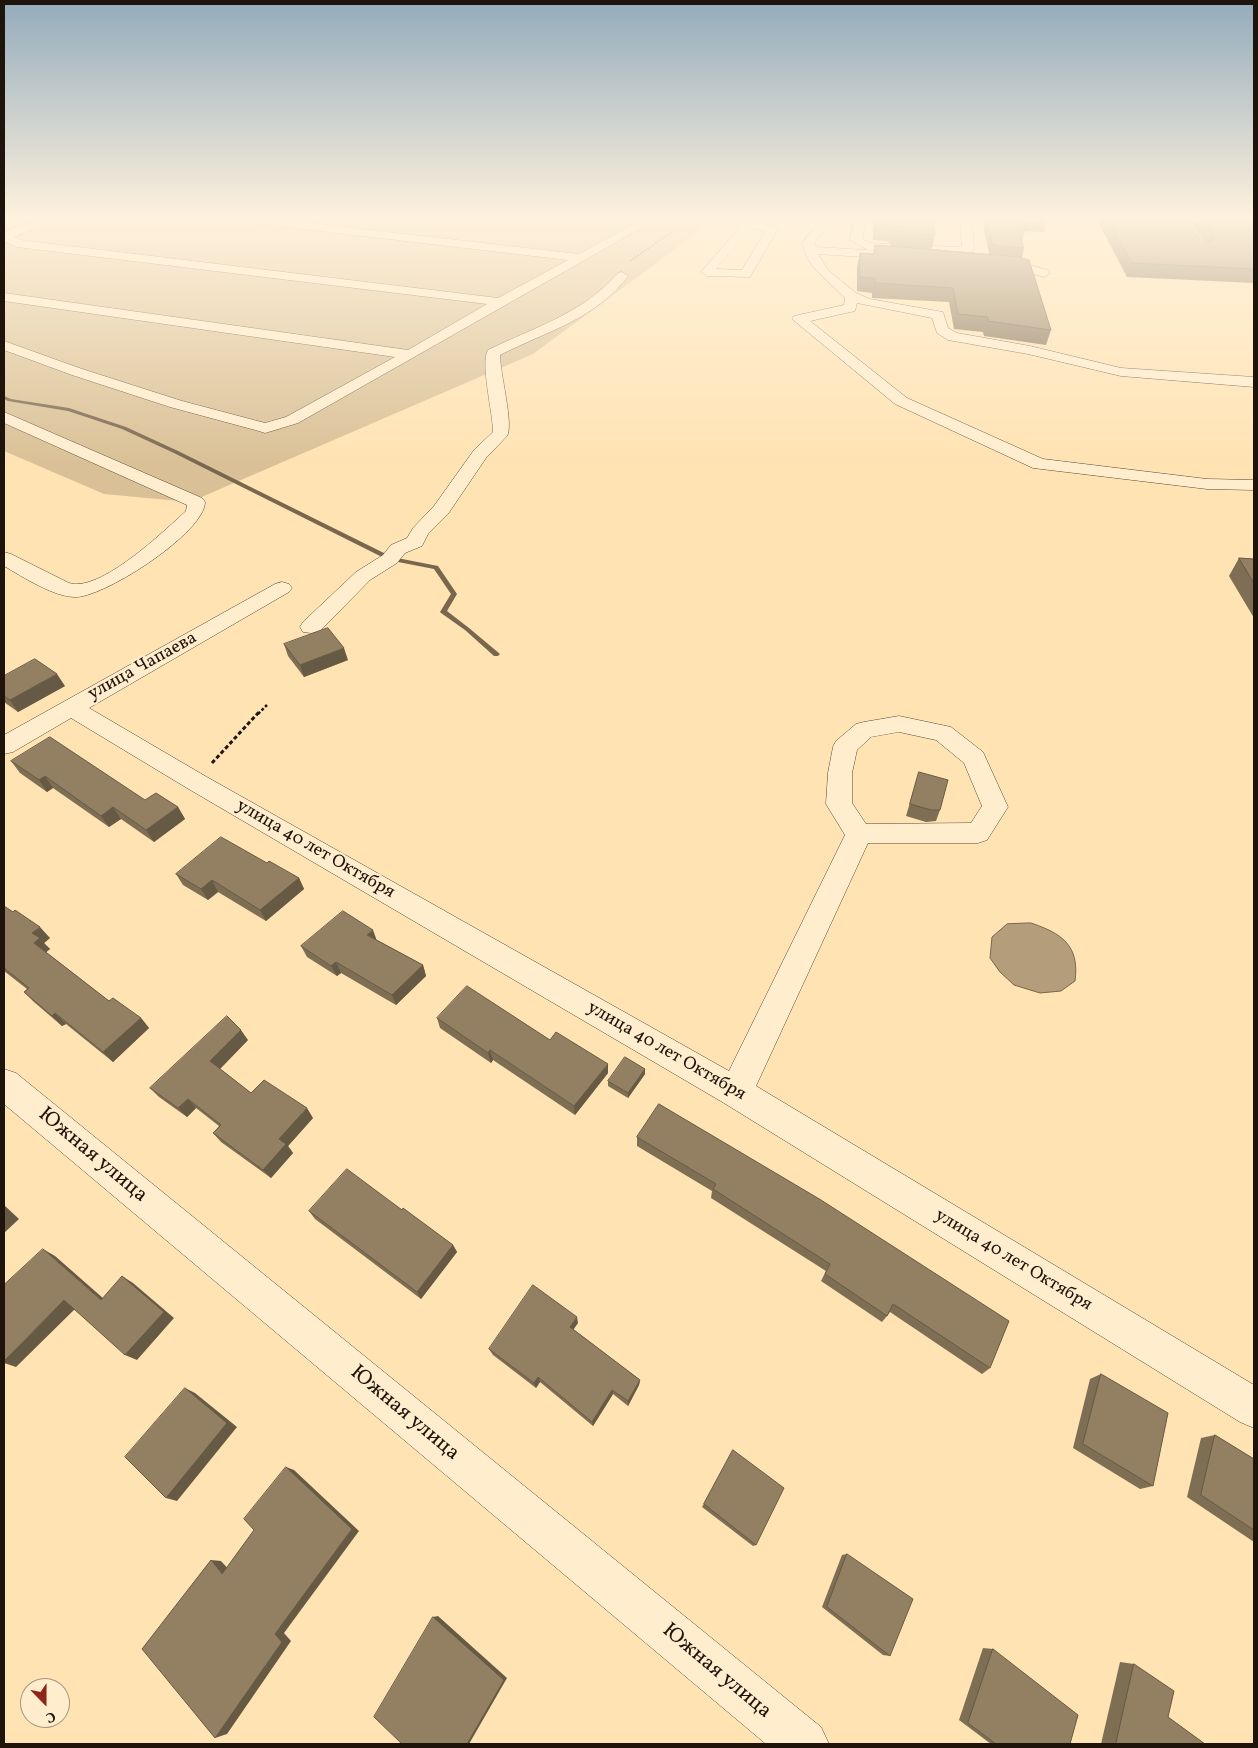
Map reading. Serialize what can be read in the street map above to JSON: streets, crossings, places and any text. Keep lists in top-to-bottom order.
{
  "streets": {
    "street": ["улица Чапаева", "улица 40 лет Октября", "Южная улица"]
  },
  "crossings": [
    ["улица Чапаева", "улица 40 лет Октября"]
  ],
  "north": "bottom"
}
